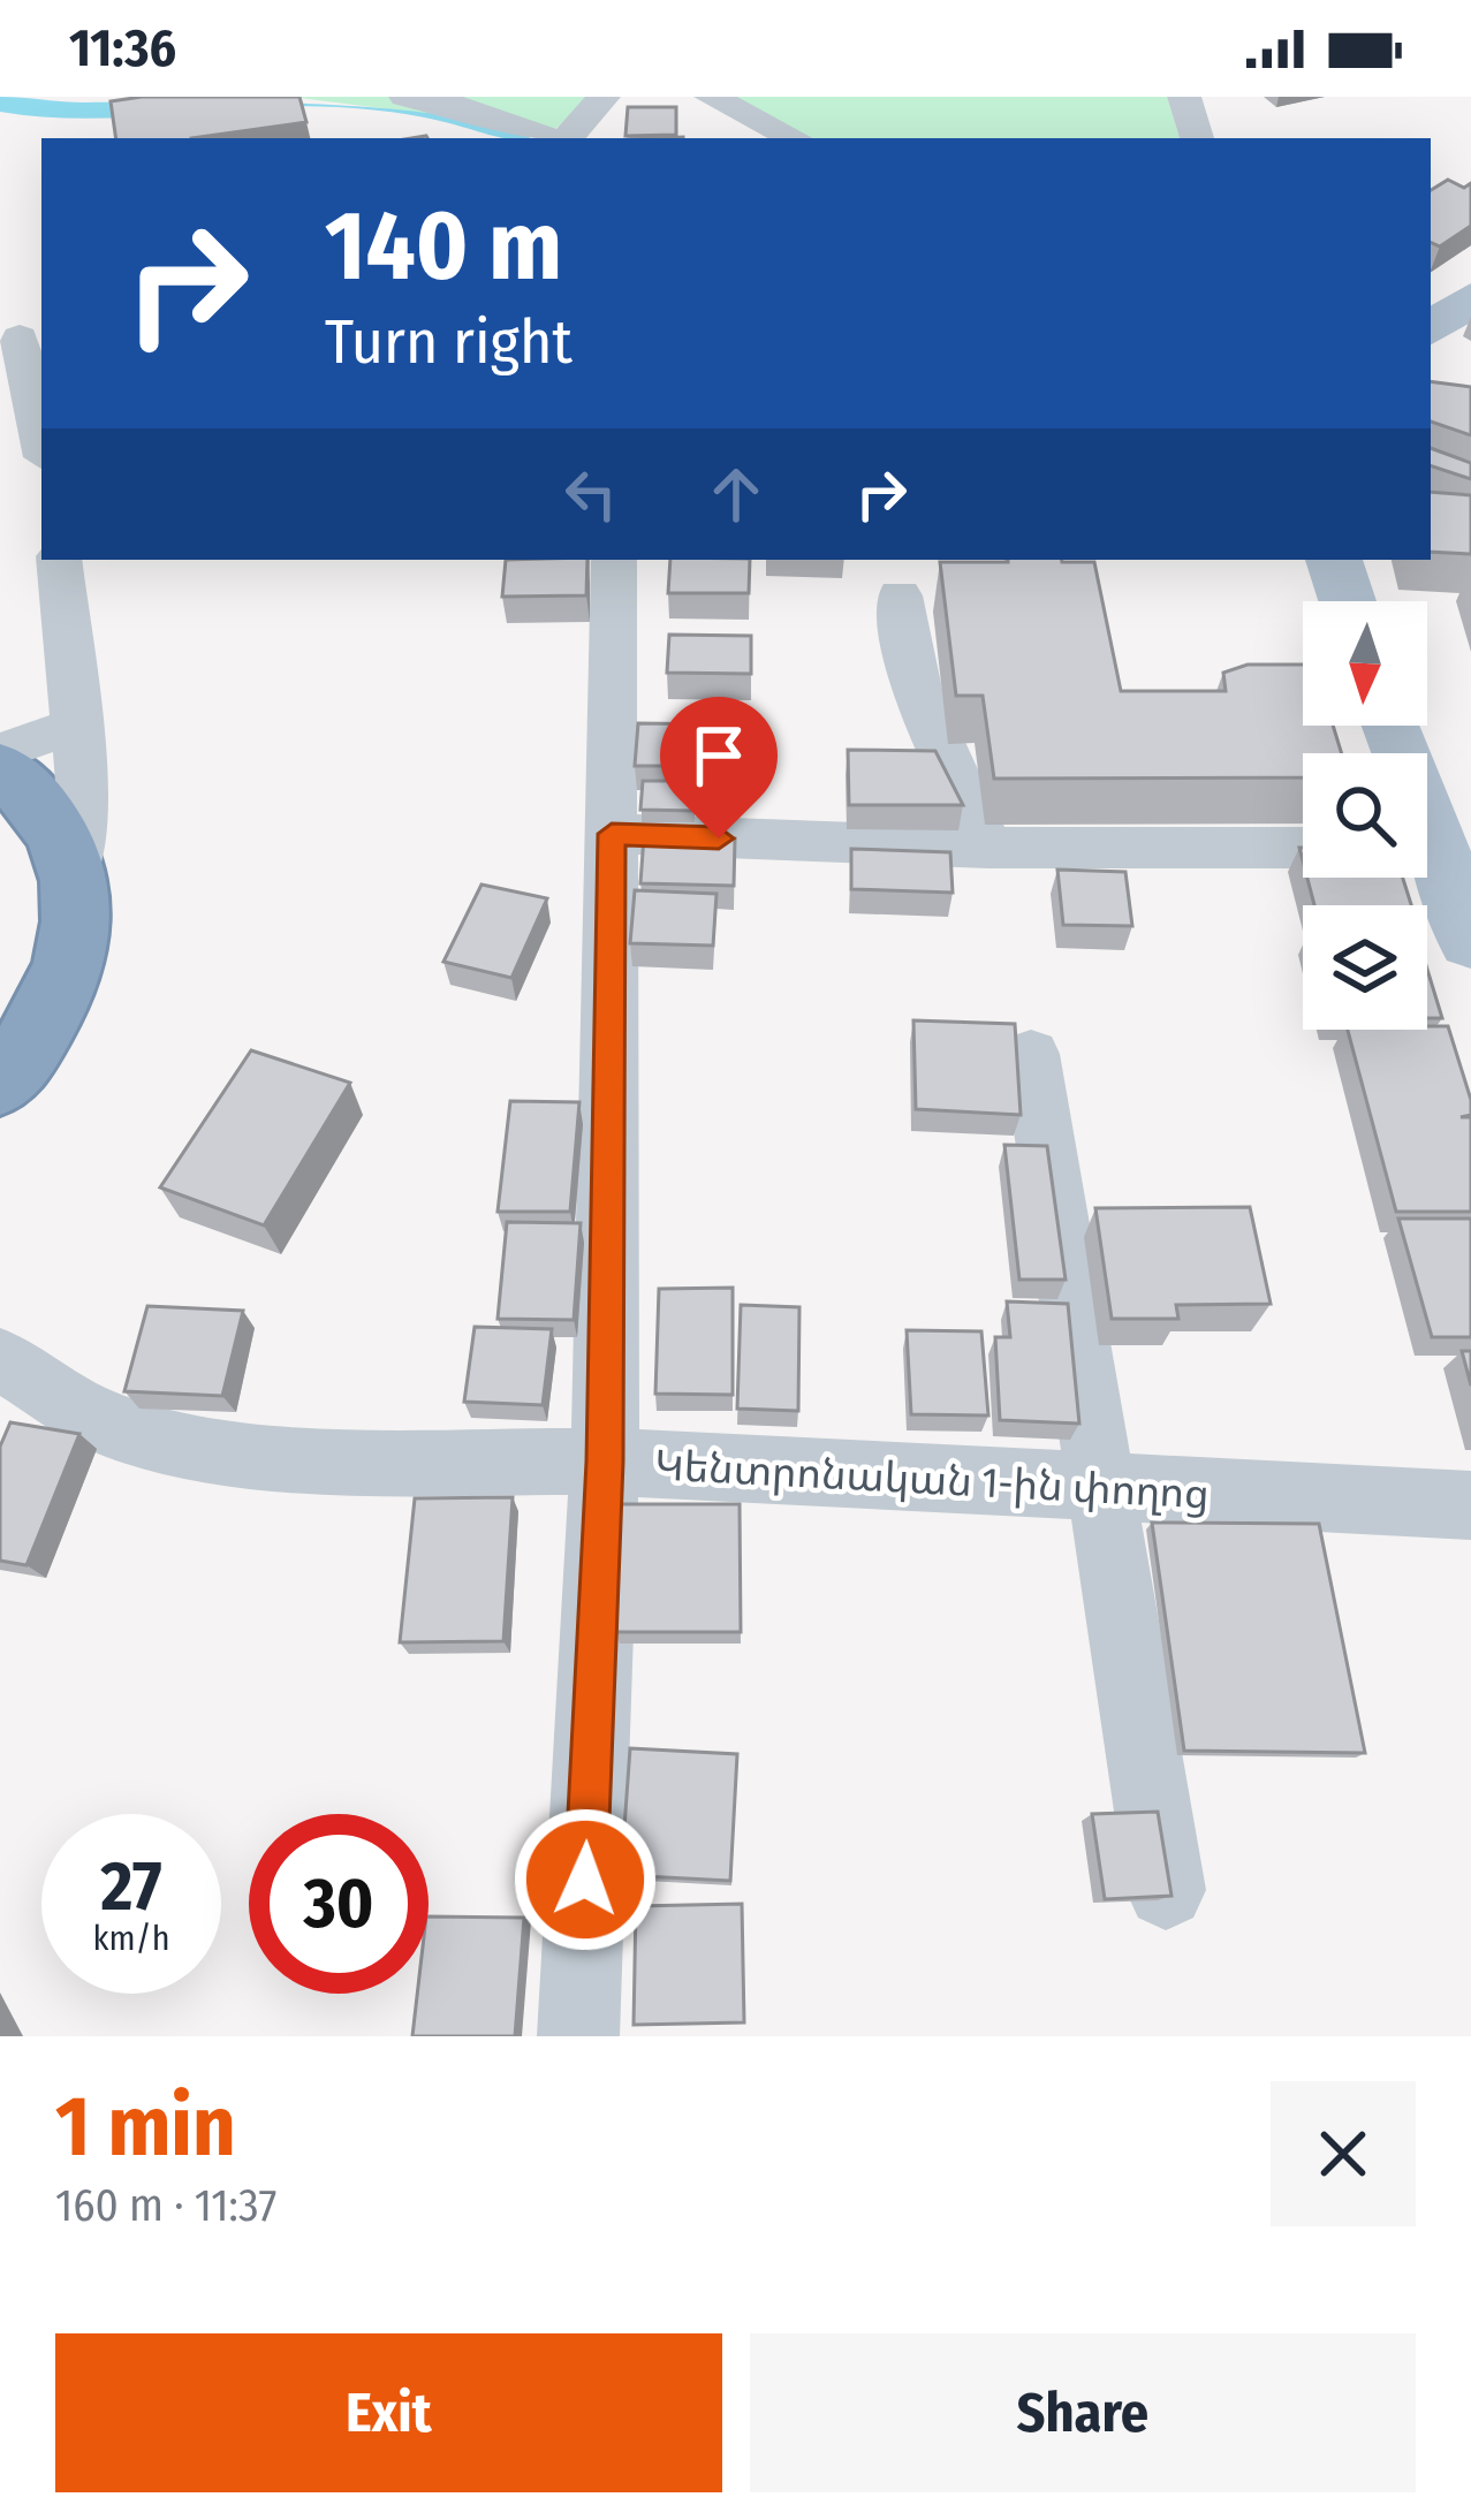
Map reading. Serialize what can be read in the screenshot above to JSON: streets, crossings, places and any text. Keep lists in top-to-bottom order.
{
  "streets": {
    "street": ["Կենտրոնական 1-ին փողոց"]
  },
  "north": "bottom",
  "page": {
    "status": "11:36",
    "turn": ["140 m", "Turn right"],
    "speed": "27 km/h",
    "limit": "30",
    "heading": ["1 min", "160 m · 11:37"],
    "buttons": ["Exit", "Share"]
  }
}
